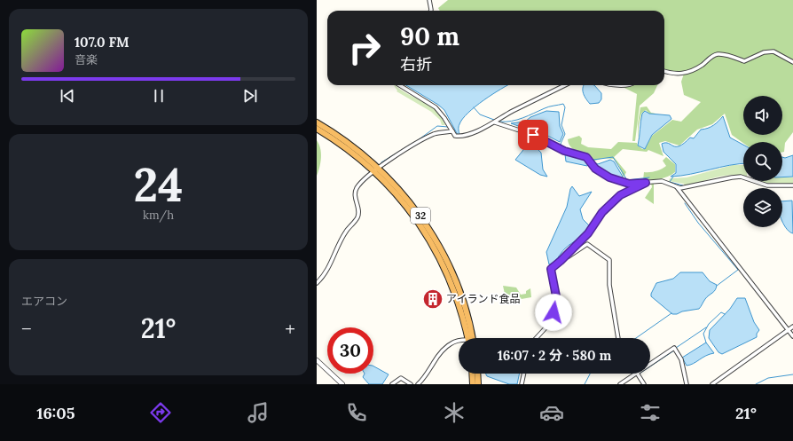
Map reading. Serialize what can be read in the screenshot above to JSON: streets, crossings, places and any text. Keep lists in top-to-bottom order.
{
  "streets": {
    "highway": ["32"]
  },
  "places": {
    "building": ["アイランド食品"]
  },
  "page": {
    "turn": ["90 m", "右折"],
    "song": ["107.0 FM", "音楽"],
    "tile": [
      ["24", "km/h"],
      "エアコン"
    ],
    "heat": ["−", "21°", "+"],
    "limit": "30",
    "trip": "16:07 · 2 分 · 580 m",
    "tabs": ["16:05", "21°"]
  }
}
